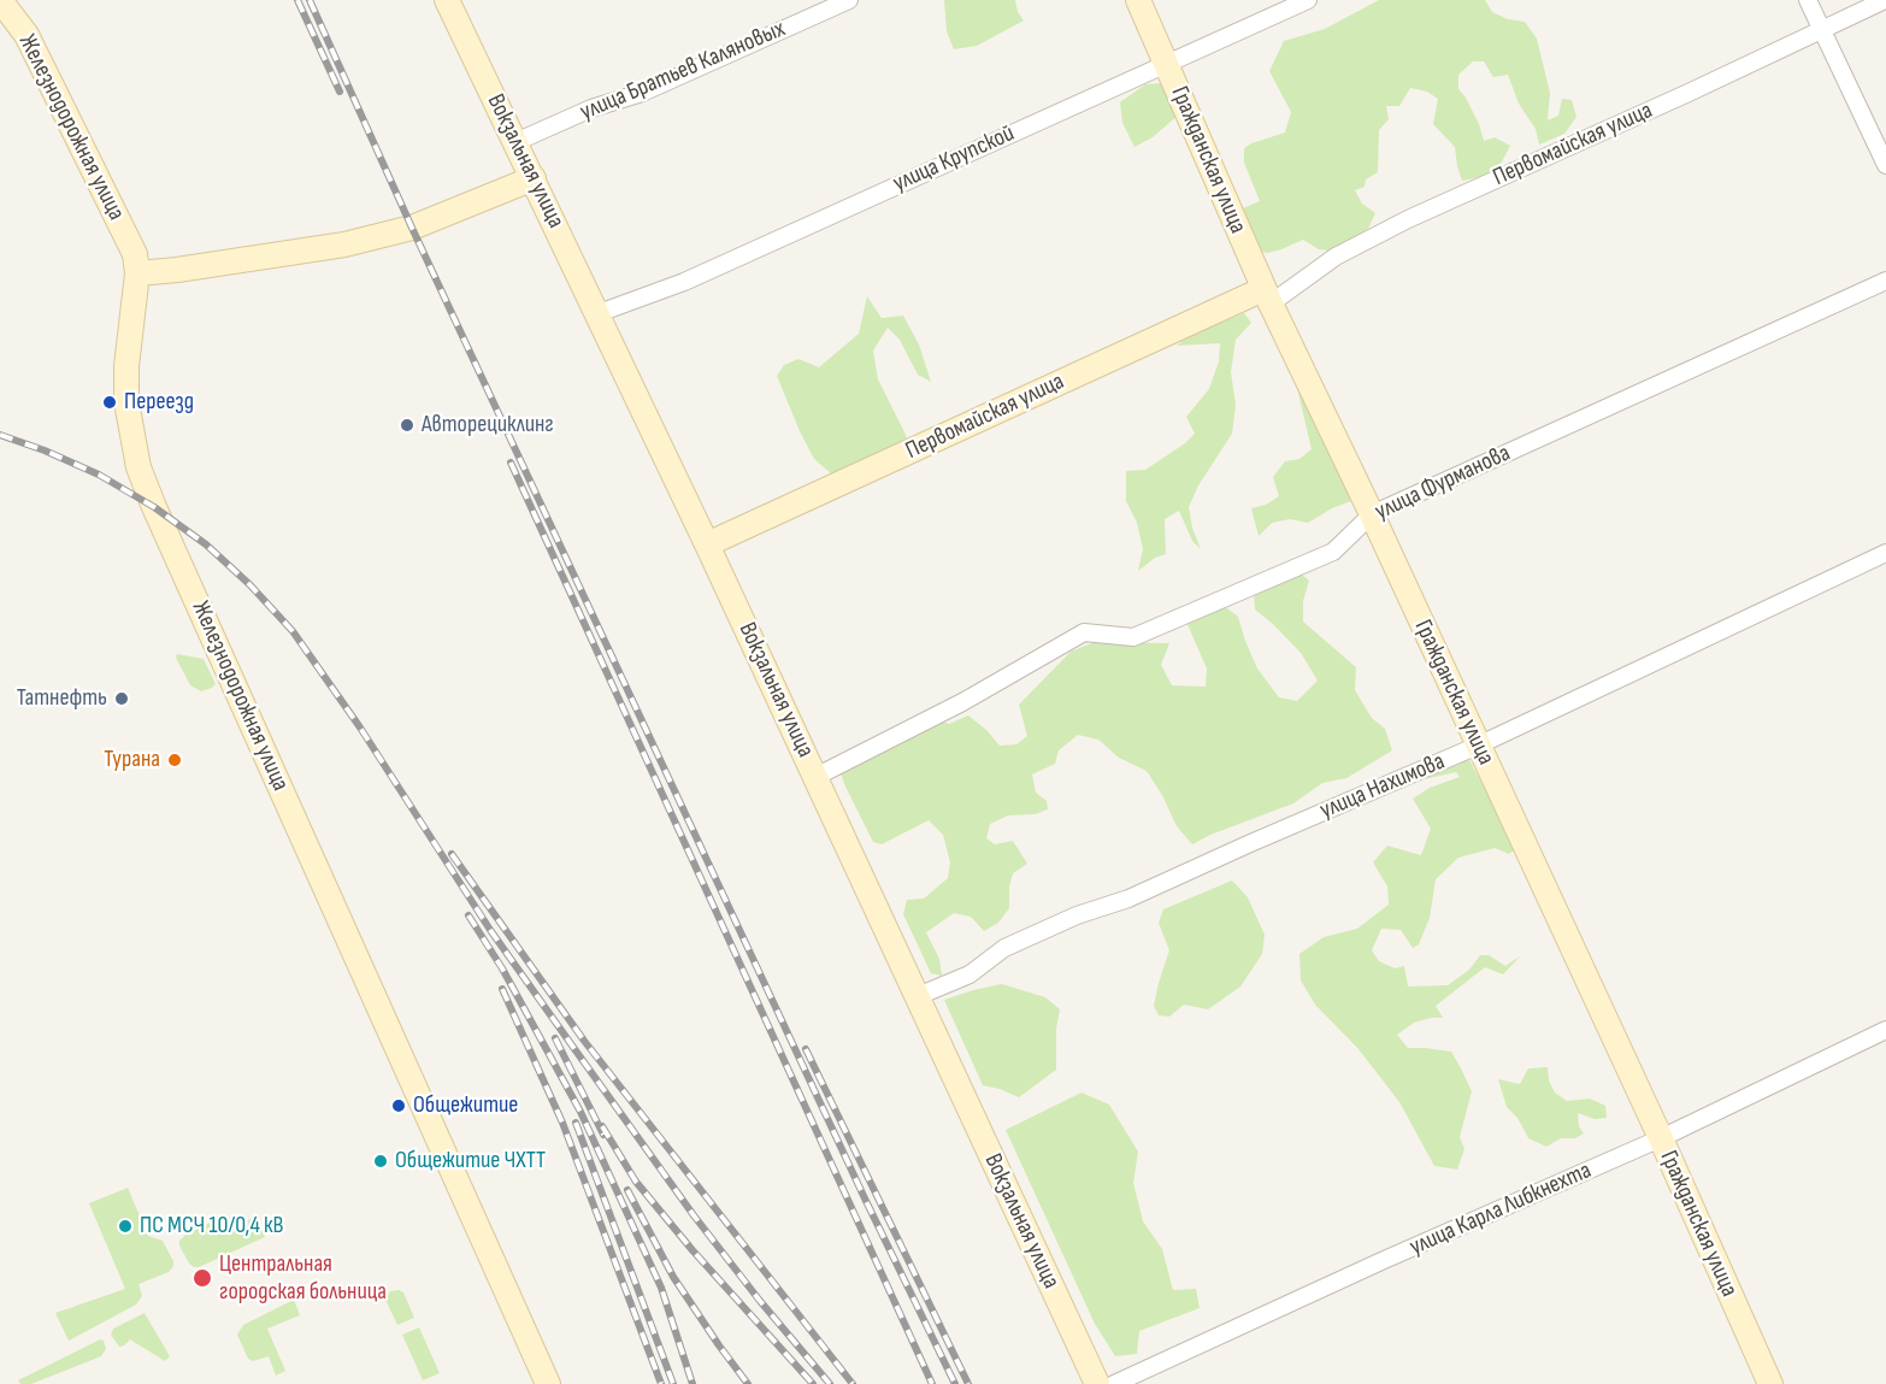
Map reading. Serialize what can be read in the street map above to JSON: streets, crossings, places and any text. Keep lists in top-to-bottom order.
{
  "streets": {
    "street": [
      "улица Братьев Каляновых",
      "Железнодорожная улица",
      "Первомайская улица",
      "улица Крупской",
      "Гражданская улица",
      "Вокзальная улица",
      "улица Фурманова",
      "улица Нахимова",
      "улица Карла Либкнехта"
    ]
  },
  "crossings": [
    ["улица Братьев Каляновых", "Вокзальная улица"],
    ["Первомайская улица", "Гражданская улица"],
    ["Первомайская улица", "Вокзальная улица"],
    ["улица Крупской", "Гражданская улица"],
    ["улица Крупской", "Вокзальная улица"],
    ["Гражданская улица", "улица Фурманова"],
    ["Гражданская улица", "улица Нахимова"],
    ["Гражданская улица", "улица Карла Либкнехта"],
    ["Вокзальная улица", "улица Фурманова"],
    ["Вокзальная улица", "улица Нахимова"]
  ],
  "places": [
    "Переезд",
    "Авторециклинг",
    "Татнефть",
    "Турана",
    "Общежитие",
    "Общежитие ЧХТТ",
    "ПС МСЧ 10/0,4 кВ",
    "Центральная городская больница"
  ]
}
